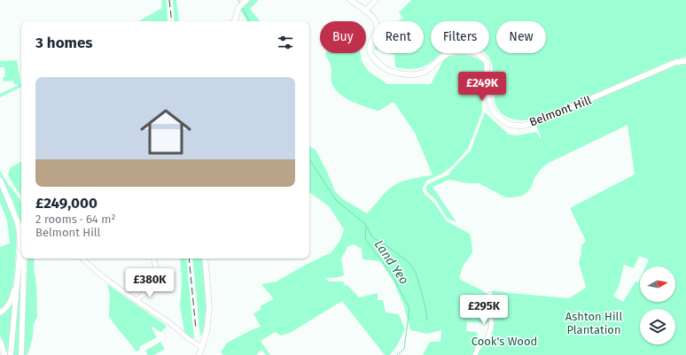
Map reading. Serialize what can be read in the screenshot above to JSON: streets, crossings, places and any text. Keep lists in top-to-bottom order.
{
  "streets": {
    "main road": ["Belmont Hill"]
  },
  "water": ["Land Yeo"],
  "parks": ["Ashton Hill Plantation", "Cook's Wood"],
  "north": "right",
  "page": {
    "chip": [
      "Buy",
      "Rent",
      "Filters",
      "New"
    ],
    "heading": "3 homes",
    "list": [
      {
        "name": "£249,000",
        "note": "2 rooms · 64 m² · Belmont Hill"
      }
    ],
    "price": ["£249K", "£380K", "£295K"]
  }
}
